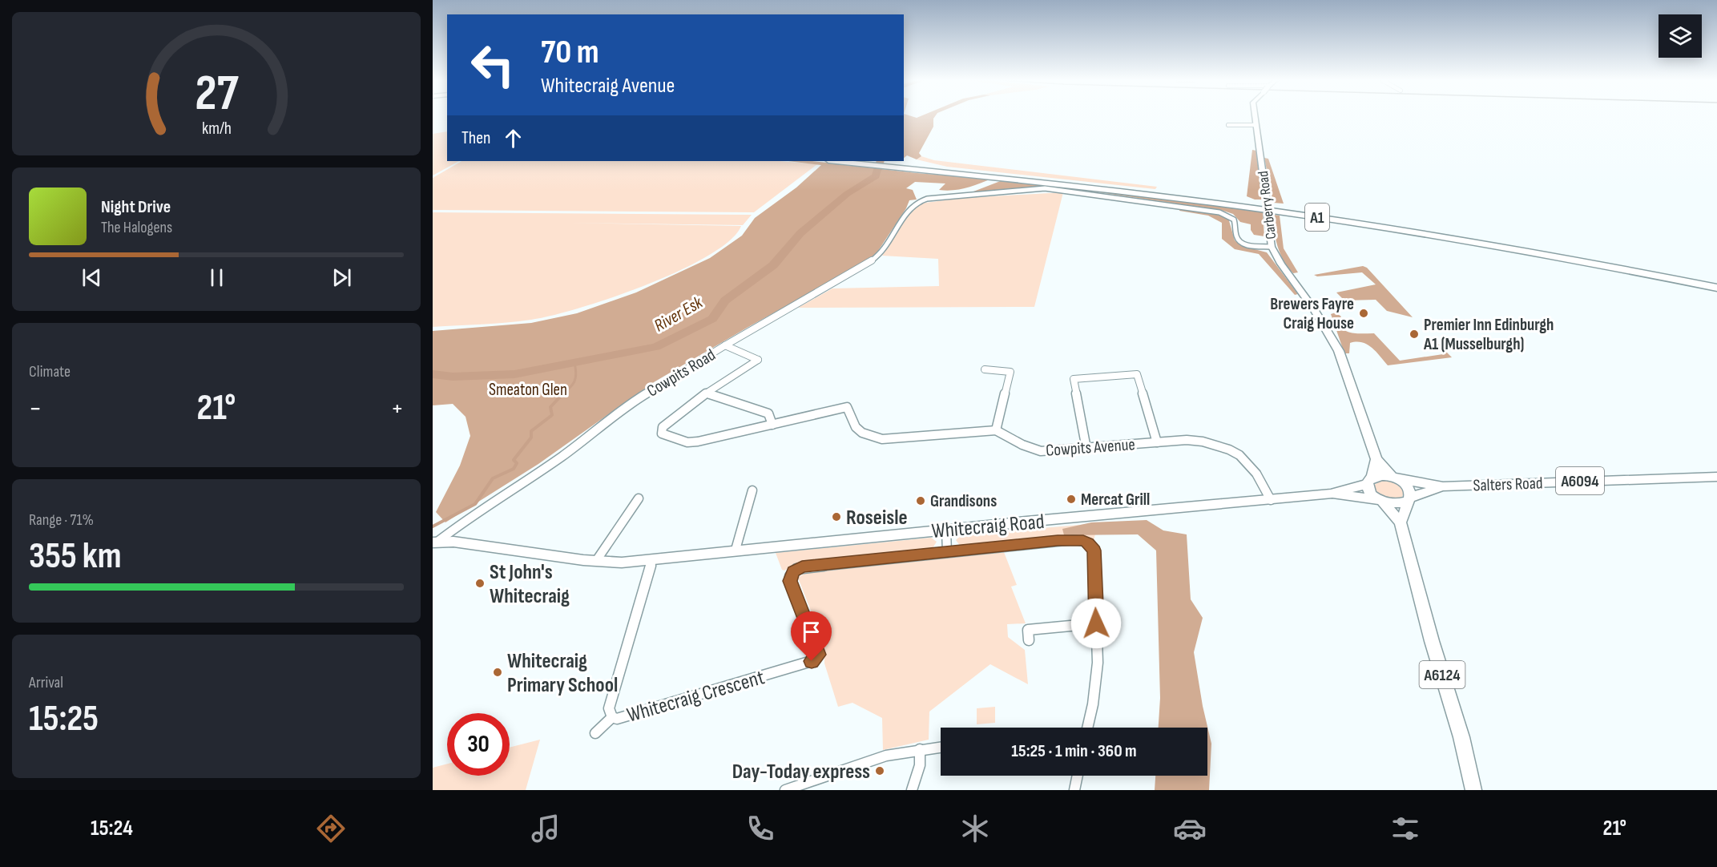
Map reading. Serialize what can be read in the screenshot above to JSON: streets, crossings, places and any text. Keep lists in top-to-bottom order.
{
  "streets": {
    "highway": ["A1"],
    "main road": [
      "Carberry Road",
      "A6094",
      "Salters Road",
      "Whitecraig Road",
      "A6124"
    ],
    "street": ["Cowpits Road", "Cowpits Avenue", "Whitecraig Crescent"]
  },
  "crossings": [
    ["Carberry Road", "Cowpits Road"],
    ["Carberry Road", "Salters Road"],
    ["Carberry Road", "A6124"],
    ["Cowpits Road", "Whitecraig Road"],
    ["Cowpits Avenue", "Whitecraig Road"],
    ["Salters Road", "A6124"],
    ["Whitecraig Road", "Whitecraig Crescent"]
  ],
  "water": ["River Esk"],
  "parks": ["Smeaton Glen"],
  "places": [
    "Brewers Fayre Craig House",
    "Premier Inn Edinburgh A1 (Musselburgh)",
    "Mercat Grill",
    "Grandisons",
    "Roseisle",
    "St John's Whitecraig",
    "Whitecraig Primary School",
    "Day-Today express"
  ],
  "page": {
    "turn": ["70 m", "Whitecraig Avenue"],
    "then": "Then",
    "song": ["Night Drive", "The Halogens"],
    "tile": [
      "Climate",
      ["Range · 71%", "355 km"],
      ["Arrival", "15:25"]
    ],
    "heat": ["−", "21°", "+"],
    "limit": "30",
    "trip": "15:25 · 1 min · 360 m",
    "tabs": ["15:24", "21°"],
    "gauge": ["27", "km/h"]
  }
}
